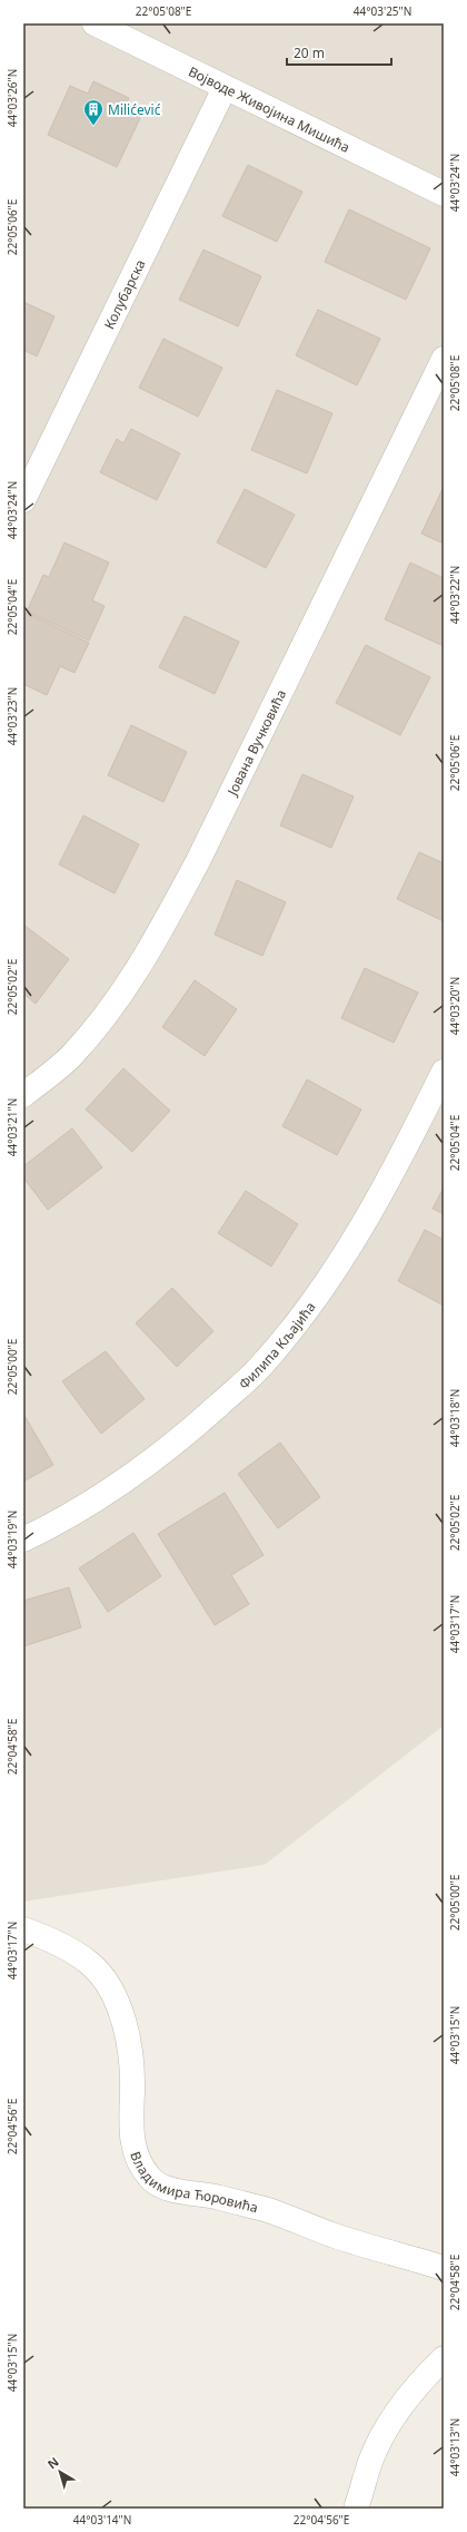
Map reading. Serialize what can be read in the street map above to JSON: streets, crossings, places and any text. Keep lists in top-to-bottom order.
{
  "streets": {
    "street": [
      "Војводе Живојина Мишића",
      "Колубарска",
      "Јована Вучковића",
      "Филипа Кљајића",
      "Владимира Ћоровића"
    ]
  },
  "crossings": [
    ["Војводе Живојина Мишића", "Колубарска"]
  ],
  "places": {
    "building": ["Milićević"]
  },
  "scale_bar": "20 m",
  "north": "top left",
  "coordinates": [
    "22°05'08\"E",
    "44°03'25\"N",
    "44°03'26\"N",
    "44°03'24\"N",
    "22°05'06\"E",
    "44°03'22\"N",
    "22°05'04\"E",
    "44°03'23\"N",
    "22°05'02\"E",
    "44°03'20\"N",
    "44°03'21\"N",
    "22°05'00\"E",
    "44°03'18\"N",
    "44°03'19\"N",
    "44°03'17\"N",
    "22°04'58\"E",
    "44°03'15\"N",
    "22°04'56\"E",
    "44°03'13\"N",
    "44°03'14\"N"
  ]
}
